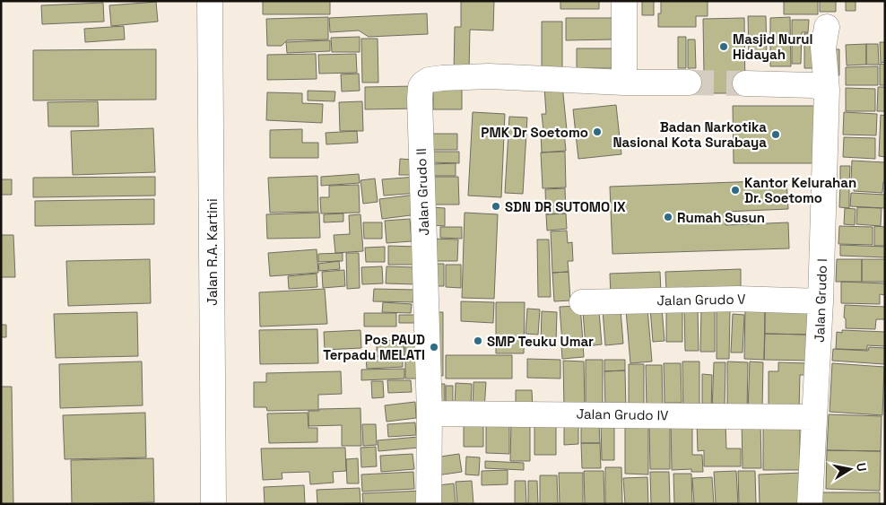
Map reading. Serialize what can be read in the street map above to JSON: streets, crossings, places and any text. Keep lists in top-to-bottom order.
{
  "streets": {
    "street": [
      "Jalan Grudo II",
      "Jalan R.A. Kartini",
      "Jalan Grudo V",
      "Jalan Grudo I",
      "Jalan Grudo IV"
    ]
  },
  "crossings": [
    ["Jalan Grudo II", "Jalan Grudo IV"],
    ["Jalan Grudo V", "Jalan Grudo I"],
    ["Jalan Grudo I", "Jalan Grudo IV"]
  ],
  "places": [
    "Masjid Nurul Hidayah",
    "PMK Dr Soetomo",
    "Badan Narkotika Nasional Kota Surabaya",
    "Kantor Kelurahan Dr. Soetomo",
    "SDN DR SUTOMO IX",
    "Rumah Susun",
    "SMP Teuku Umar",
    "Pos PAUD Terpadu MELATI"
  ],
  "north": "right"
}
